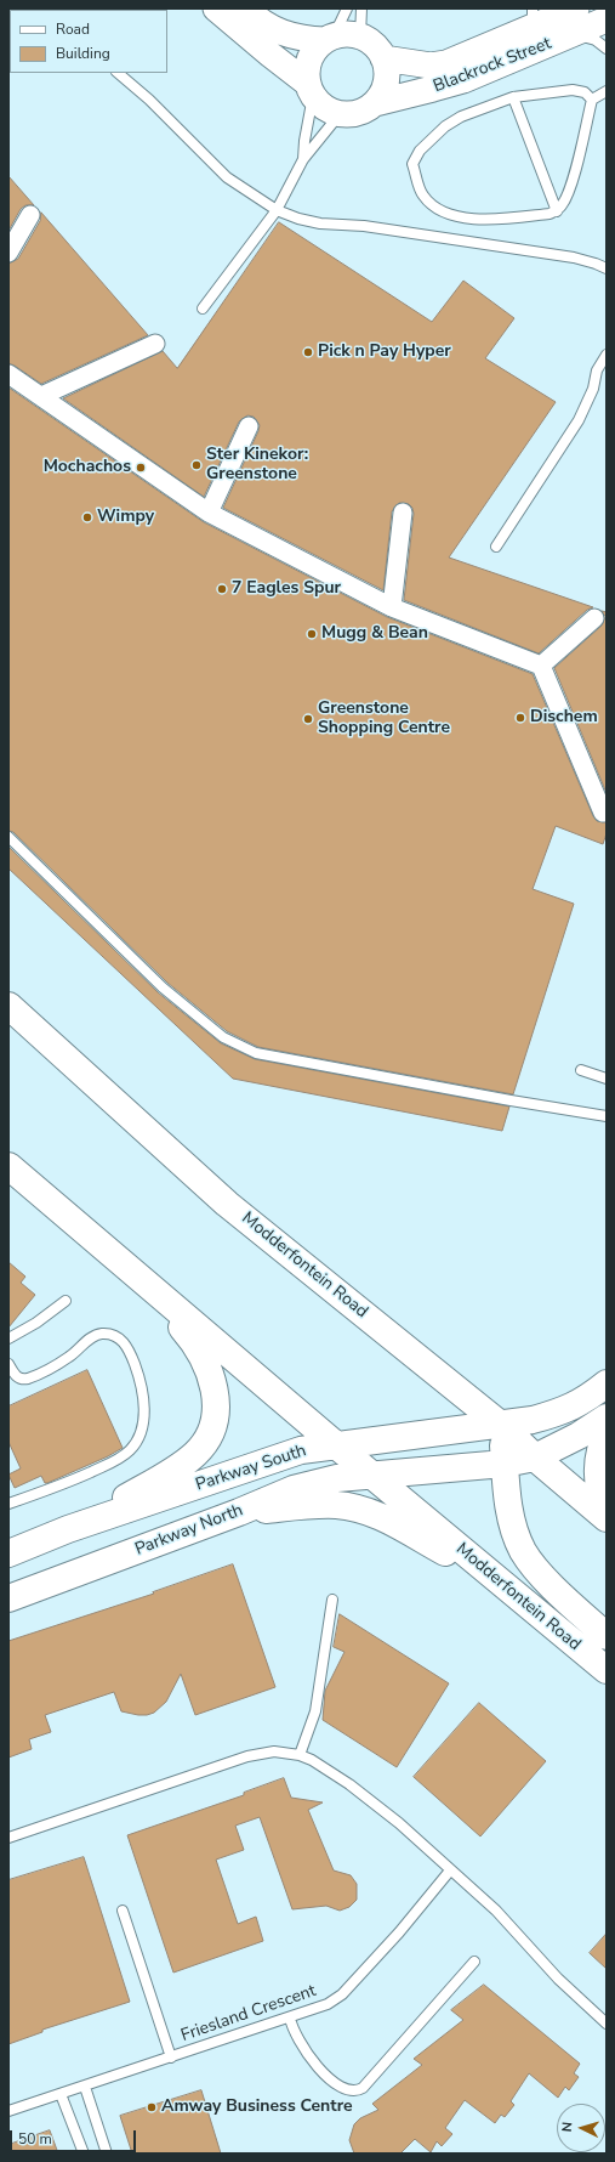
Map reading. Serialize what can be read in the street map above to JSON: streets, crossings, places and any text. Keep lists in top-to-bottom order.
{
  "streets": {
    "main road": ["Modderfontein Road", "Parkway South", "Parkway North"],
    "street": ["Blackrock Street"],
    "lane": ["Friesland Crescent"]
  },
  "crossings": [
    ["Modderfontein Road", "Parkway South"],
    ["Modderfontein Road", "Parkway North"]
  ],
  "places": [
    "Pick n Pay Hyper",
    "Ster Kinekor: Greenstone",
    "Mochachos",
    "Wimpy",
    "7 Eagles Spur",
    "Mugg & Bean",
    "Dischem",
    "Greenstone Shopping Centre",
    "Amway Business Centre"
  ],
  "legend": ["Road", "Building"],
  "scale_bar": "50 m",
  "north": "left"
}
